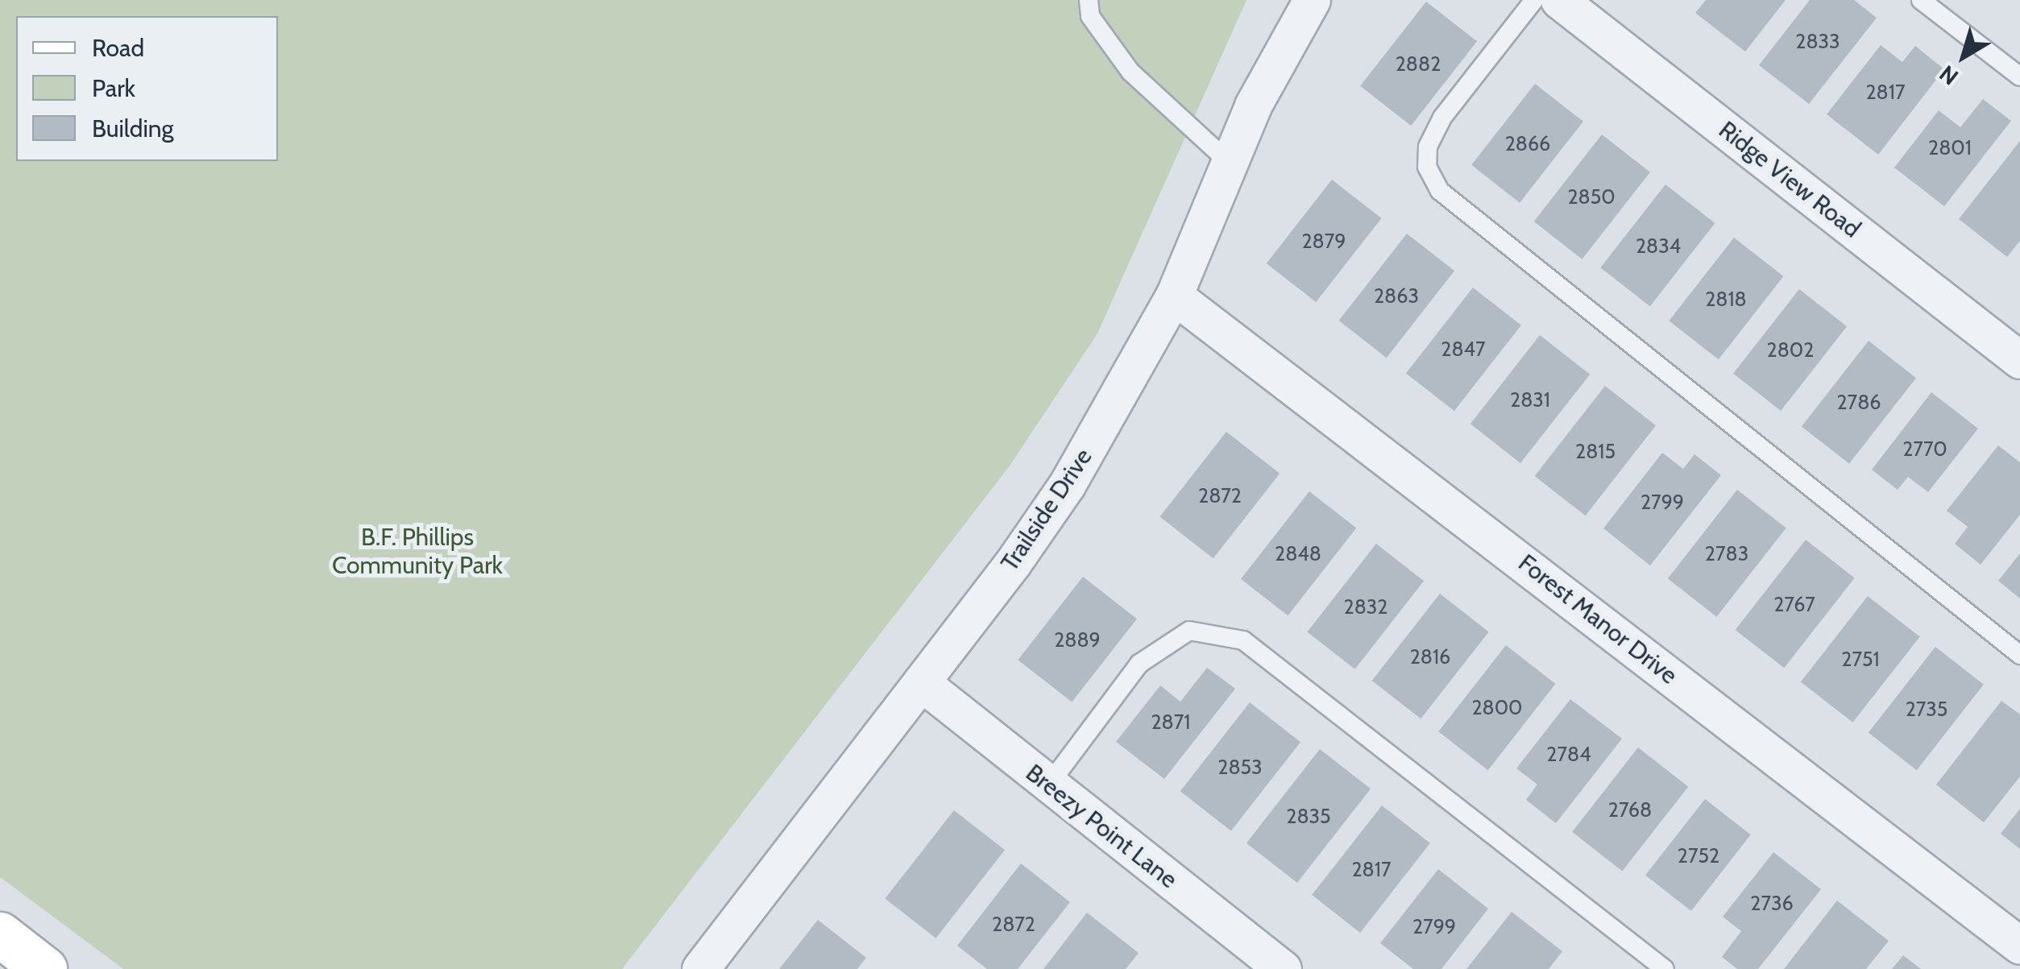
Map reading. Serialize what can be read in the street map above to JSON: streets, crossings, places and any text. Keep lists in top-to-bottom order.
{
  "streets": {
    "street": [
      "Ridge View Road",
      "Trailside Drive",
      "Forest Manor Drive",
      "Breezy Point Lane"
    ]
  },
  "crossings": [
    ["Trailside Drive", "Forest Manor Drive"],
    ["Trailside Drive", "Breezy Point Lane"]
  ],
  "parks": ["B.F. Phillips Community Park"],
  "house_numbers": [
    "2833",
    "2882",
    "2817",
    "2866",
    "2801",
    "2850",
    "2879",
    "2834",
    "2863",
    "2818",
    "2847",
    "2802",
    "2831",
    "2786",
    "2770",
    "2815",
    "2872",
    "2799",
    "2848",
    "2783",
    "2767",
    "2832",
    "2889",
    "2816",
    "2751",
    "2800",
    "2735",
    "2871",
    "2784",
    "2853",
    "2768",
    "2835",
    "2752",
    "2817",
    "2736",
    "2872",
    "2799"
  ],
  "legend": ["Road", "Park", "Building"],
  "north": "bottom left"
}
